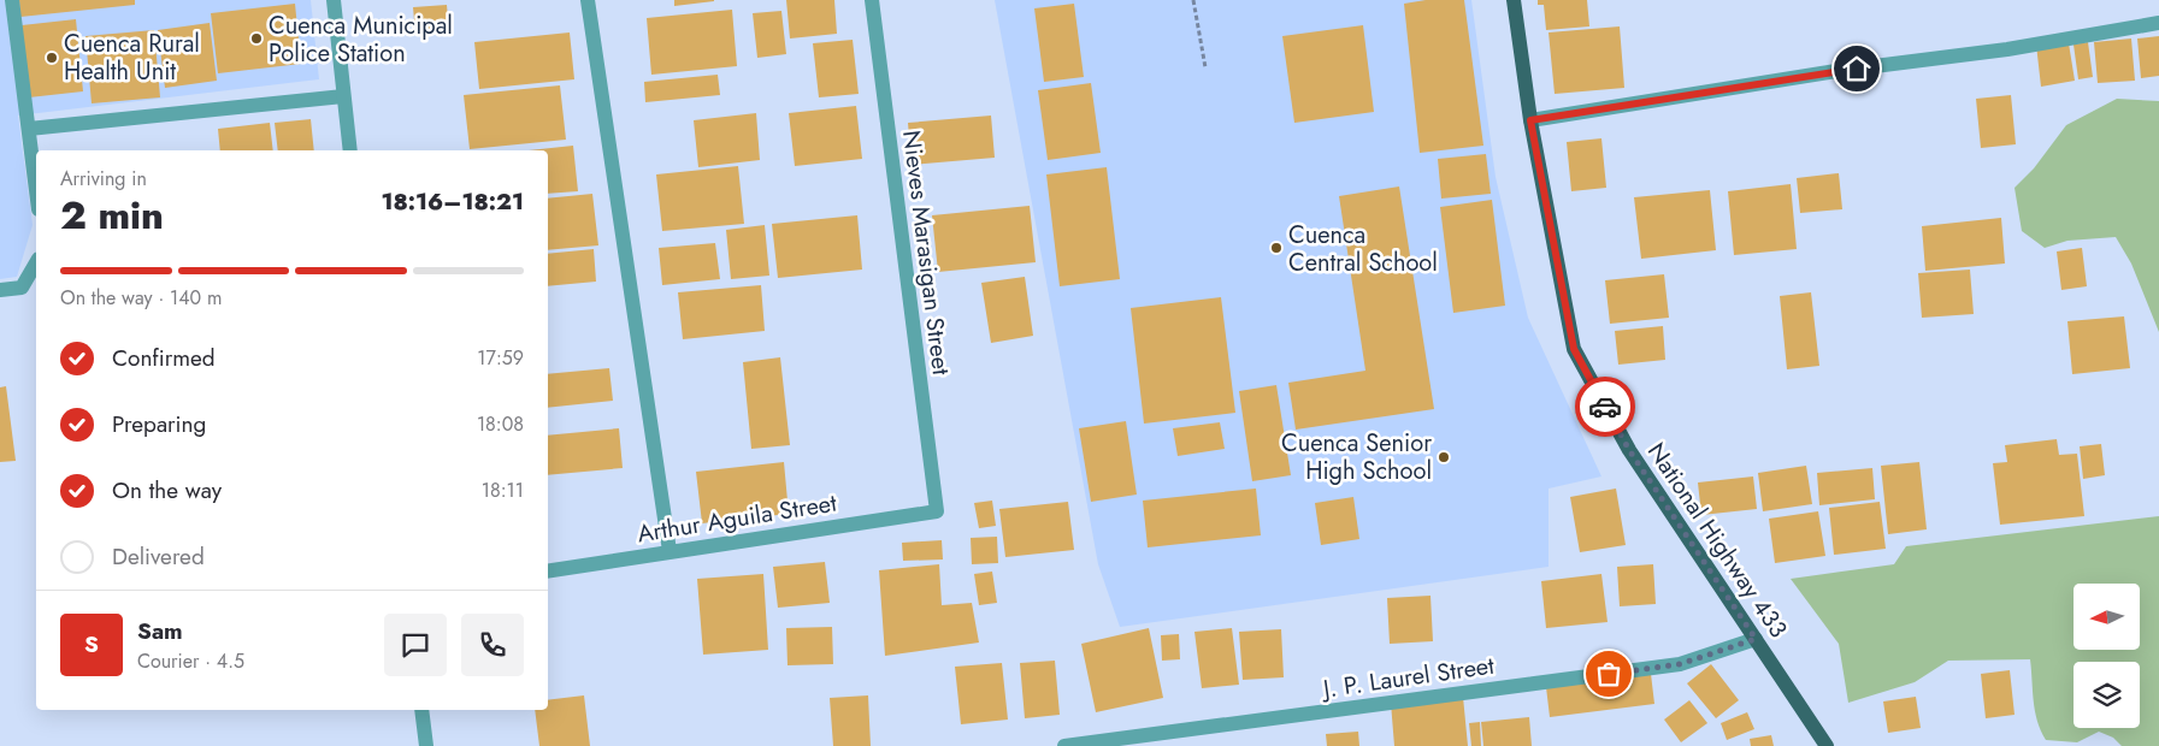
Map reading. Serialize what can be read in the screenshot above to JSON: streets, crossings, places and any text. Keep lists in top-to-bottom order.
{
  "streets": {
    "main road": ["National Highway 433"],
    "street": ["Nieves Marasigan Street", "Arthur Aguila Street", "J. P. Laurel Street"]
  },
  "crossings": [
    ["Nieves Marasigan Street", "Arthur Aguila Street"],
    ["National Highway 433", "J. P. Laurel Street"]
  ],
  "places": [
    "Cuenca Municipal Police Station",
    "Cuenca Rural Health Unit",
    "Cuenca Central School",
    "Cuenca Senior High School"
  ],
  "north": "left",
  "page": {
    "heading": ["2 min", "Arriving in", "18:16–18:21"],
    "panel": ["Sam", "Courier · 4.5"],
    "bar": "On the way · 140 m",
    "list": [
      ["Confirmed", "17:59"],
      ["Preparing", "18:08"],
      ["On the way", "18:11"],
      "Delivered"
    ],
    "round": "S"
  }
}
